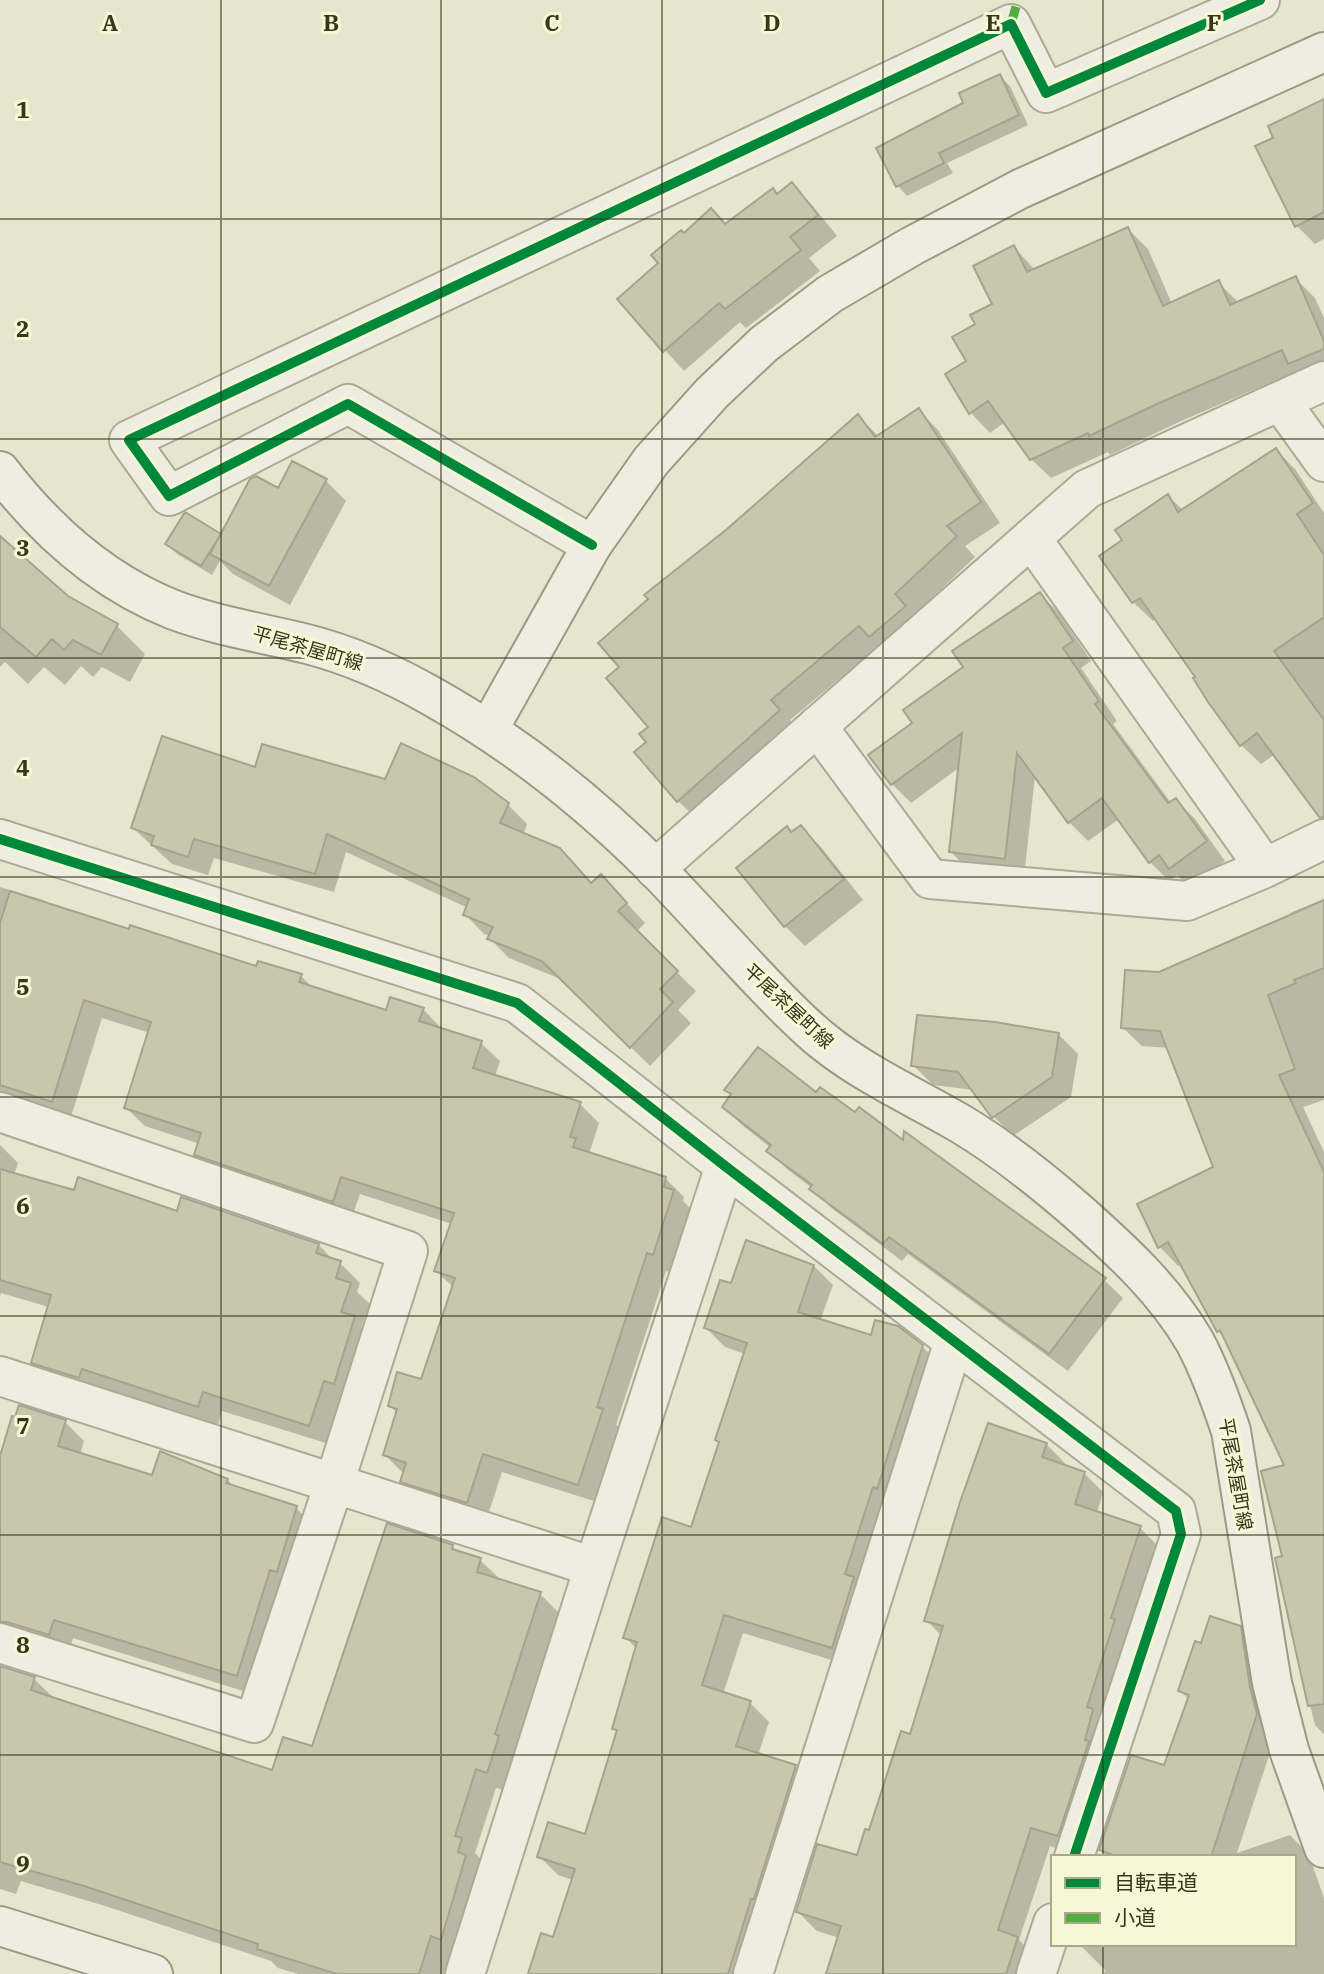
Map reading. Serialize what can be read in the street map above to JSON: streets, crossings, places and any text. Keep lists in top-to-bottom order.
{
  "streets": {
    "street": ["平尾茶屋町線"]
  },
  "legend": ["自転車道", "小道"],
  "grid": {
    "columns": [
      "A",
      "B",
      "C",
      "D",
      "E",
      "F"
    ],
    "rows": [
      "1",
      "2",
      "3",
      "4",
      "5",
      "6",
      "7",
      "8",
      "9"
    ]
  }
}
